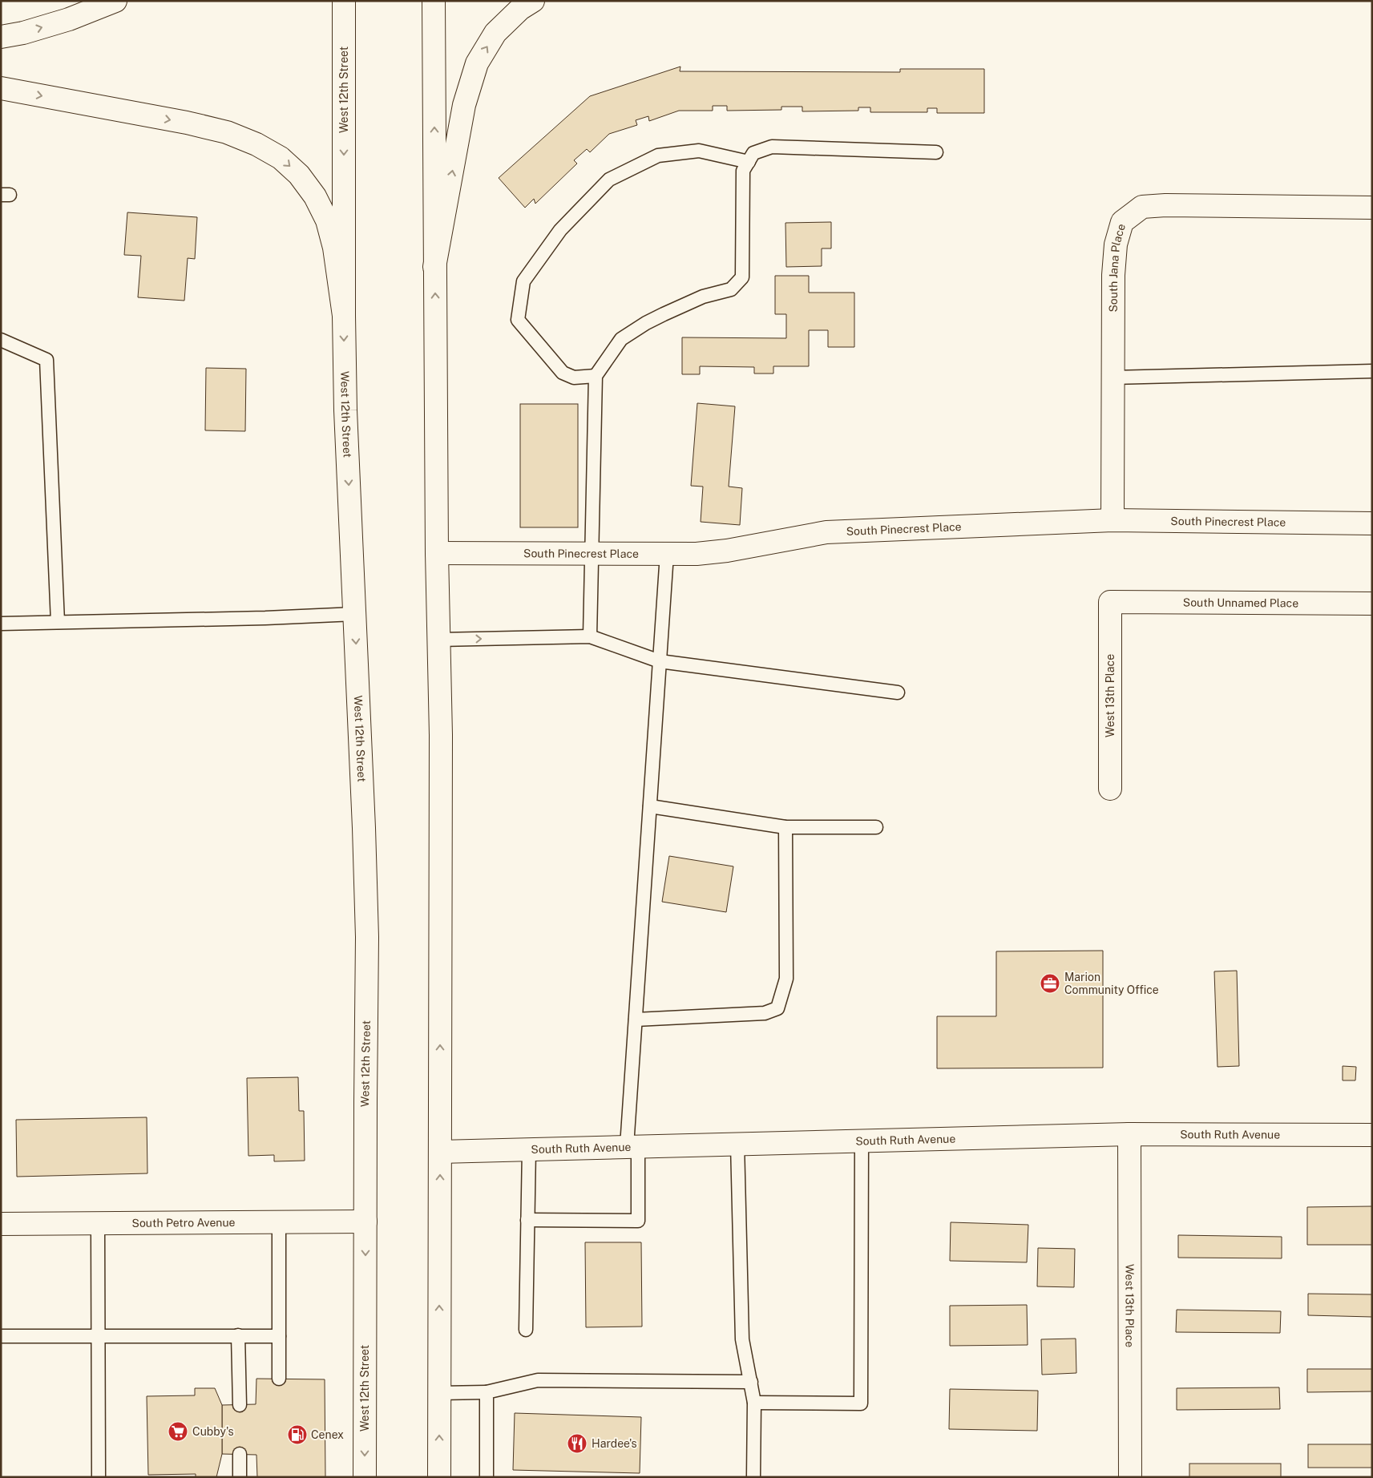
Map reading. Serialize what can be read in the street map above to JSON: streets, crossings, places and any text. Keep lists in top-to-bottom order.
{
  "streets": {
    "main road": [
      "West 12th Street",
      "South Jana Place",
      "South Pinecrest Place",
      "South Unnamed Place",
      "West 13th Place",
      "South Ruth Avenue",
      "South Petro Avenue"
    ]
  },
  "crossings": [
    ["West 12th Street", "South Petro Avenue"],
    ["South Jana Place", "South Pinecrest Place"],
    ["South Unnamed Place", "West 13th Place"],
    ["West 13th Place", "South Ruth Avenue"]
  ],
  "places": {
    "office": ["Marion Community Office"],
    "supermarket": ["Cubby's"],
    "fuel station": ["Cenex"],
    "restaurant": ["Hardee's"]
  }
}
